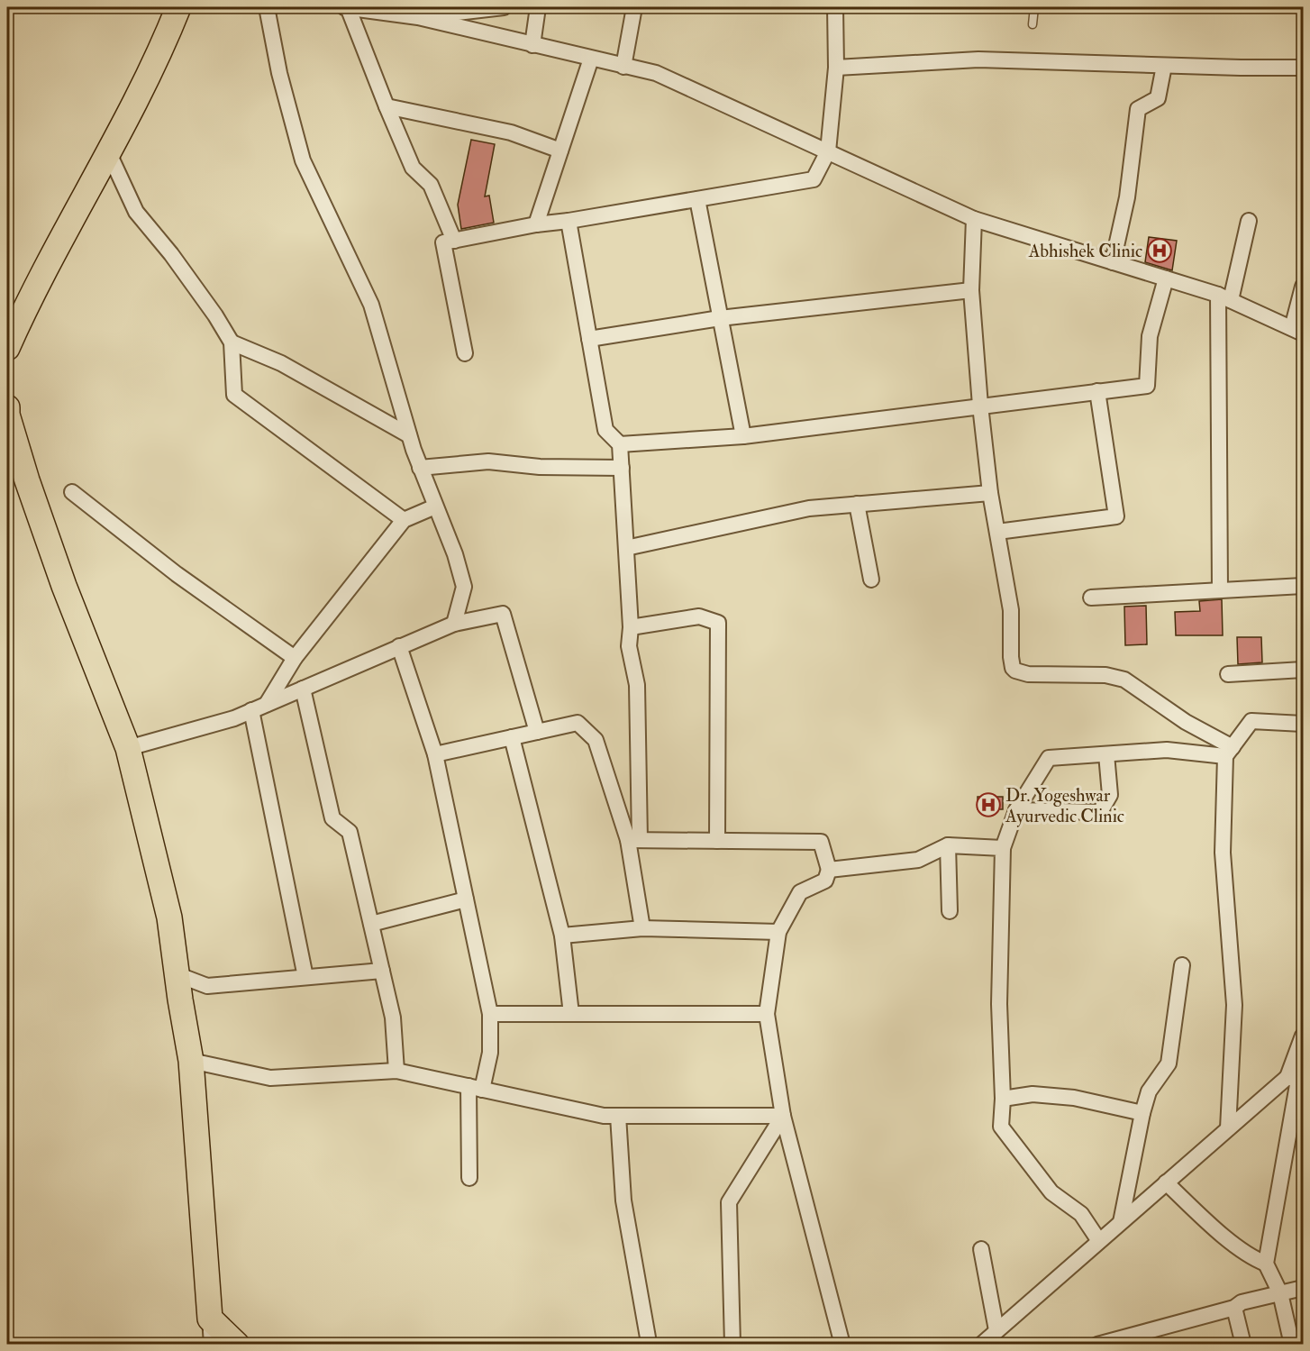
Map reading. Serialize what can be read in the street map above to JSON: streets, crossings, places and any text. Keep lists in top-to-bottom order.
{
  "places": {
    "hospital": ["Abhishek Clinic", "Dr. Yogeshwar Ayurvedic Clinic"]
  }
}
